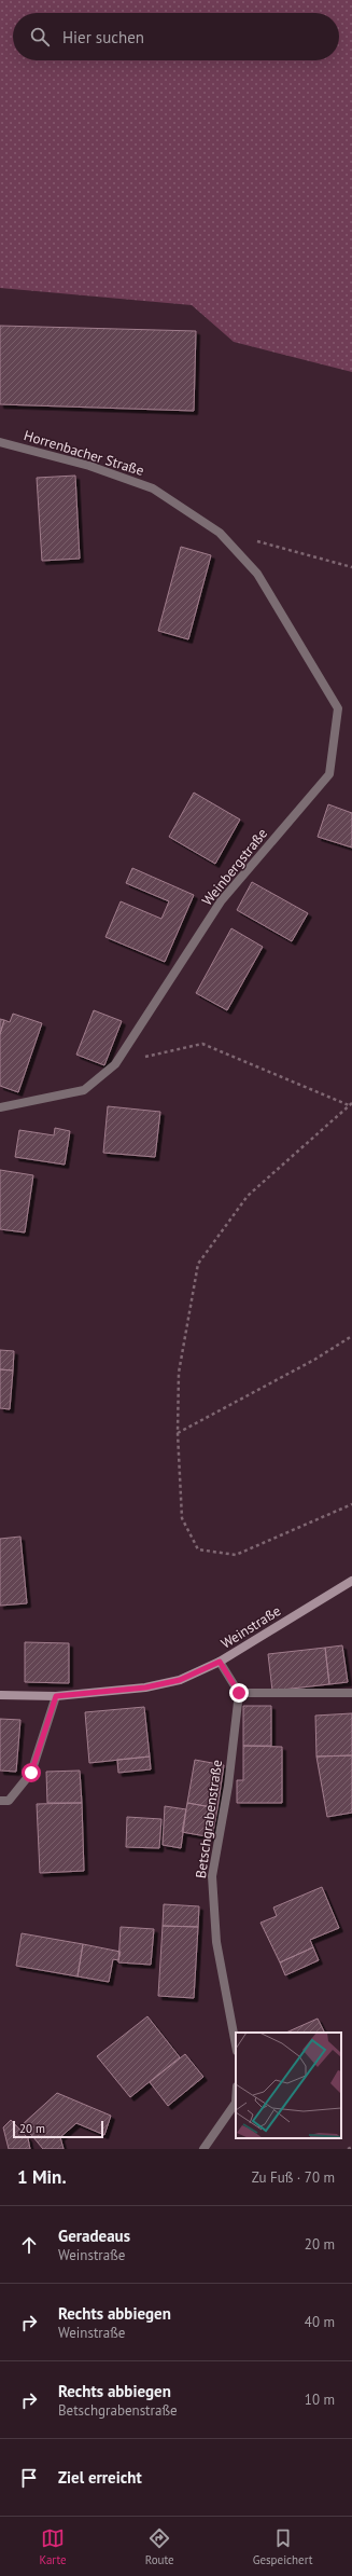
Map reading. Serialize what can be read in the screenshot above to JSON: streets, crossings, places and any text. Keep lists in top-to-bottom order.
{
  "streets": {
    "main road": ["Weinstraße"],
    "street": ["Horrenbacher Straße", "Weinbergstraße", "Betschgrabenstraße"]
  },
  "crossings": [
    ["Horrenbacher Straße", "Weinbergstraße"]
  ],
  "scale_bar": "20 m",
  "page": {
    "search": "Hier suchen",
    "scale": "20 m",
    "heading": ["1 Min.", "Zu Fuß · 70 m"],
    "list": [
      ["Geradeaus", "Weinstraße", "20 m"],
      ["Rechts abbiegen", "Weinstraße", "40 m"],
      ["Rechts abbiegen", "Betschgrabenstraße", "10 m"],
      "Ziel erreicht"
    ],
    "nav": ["Karte", "Route", "Gespeichert"]
  }
}
